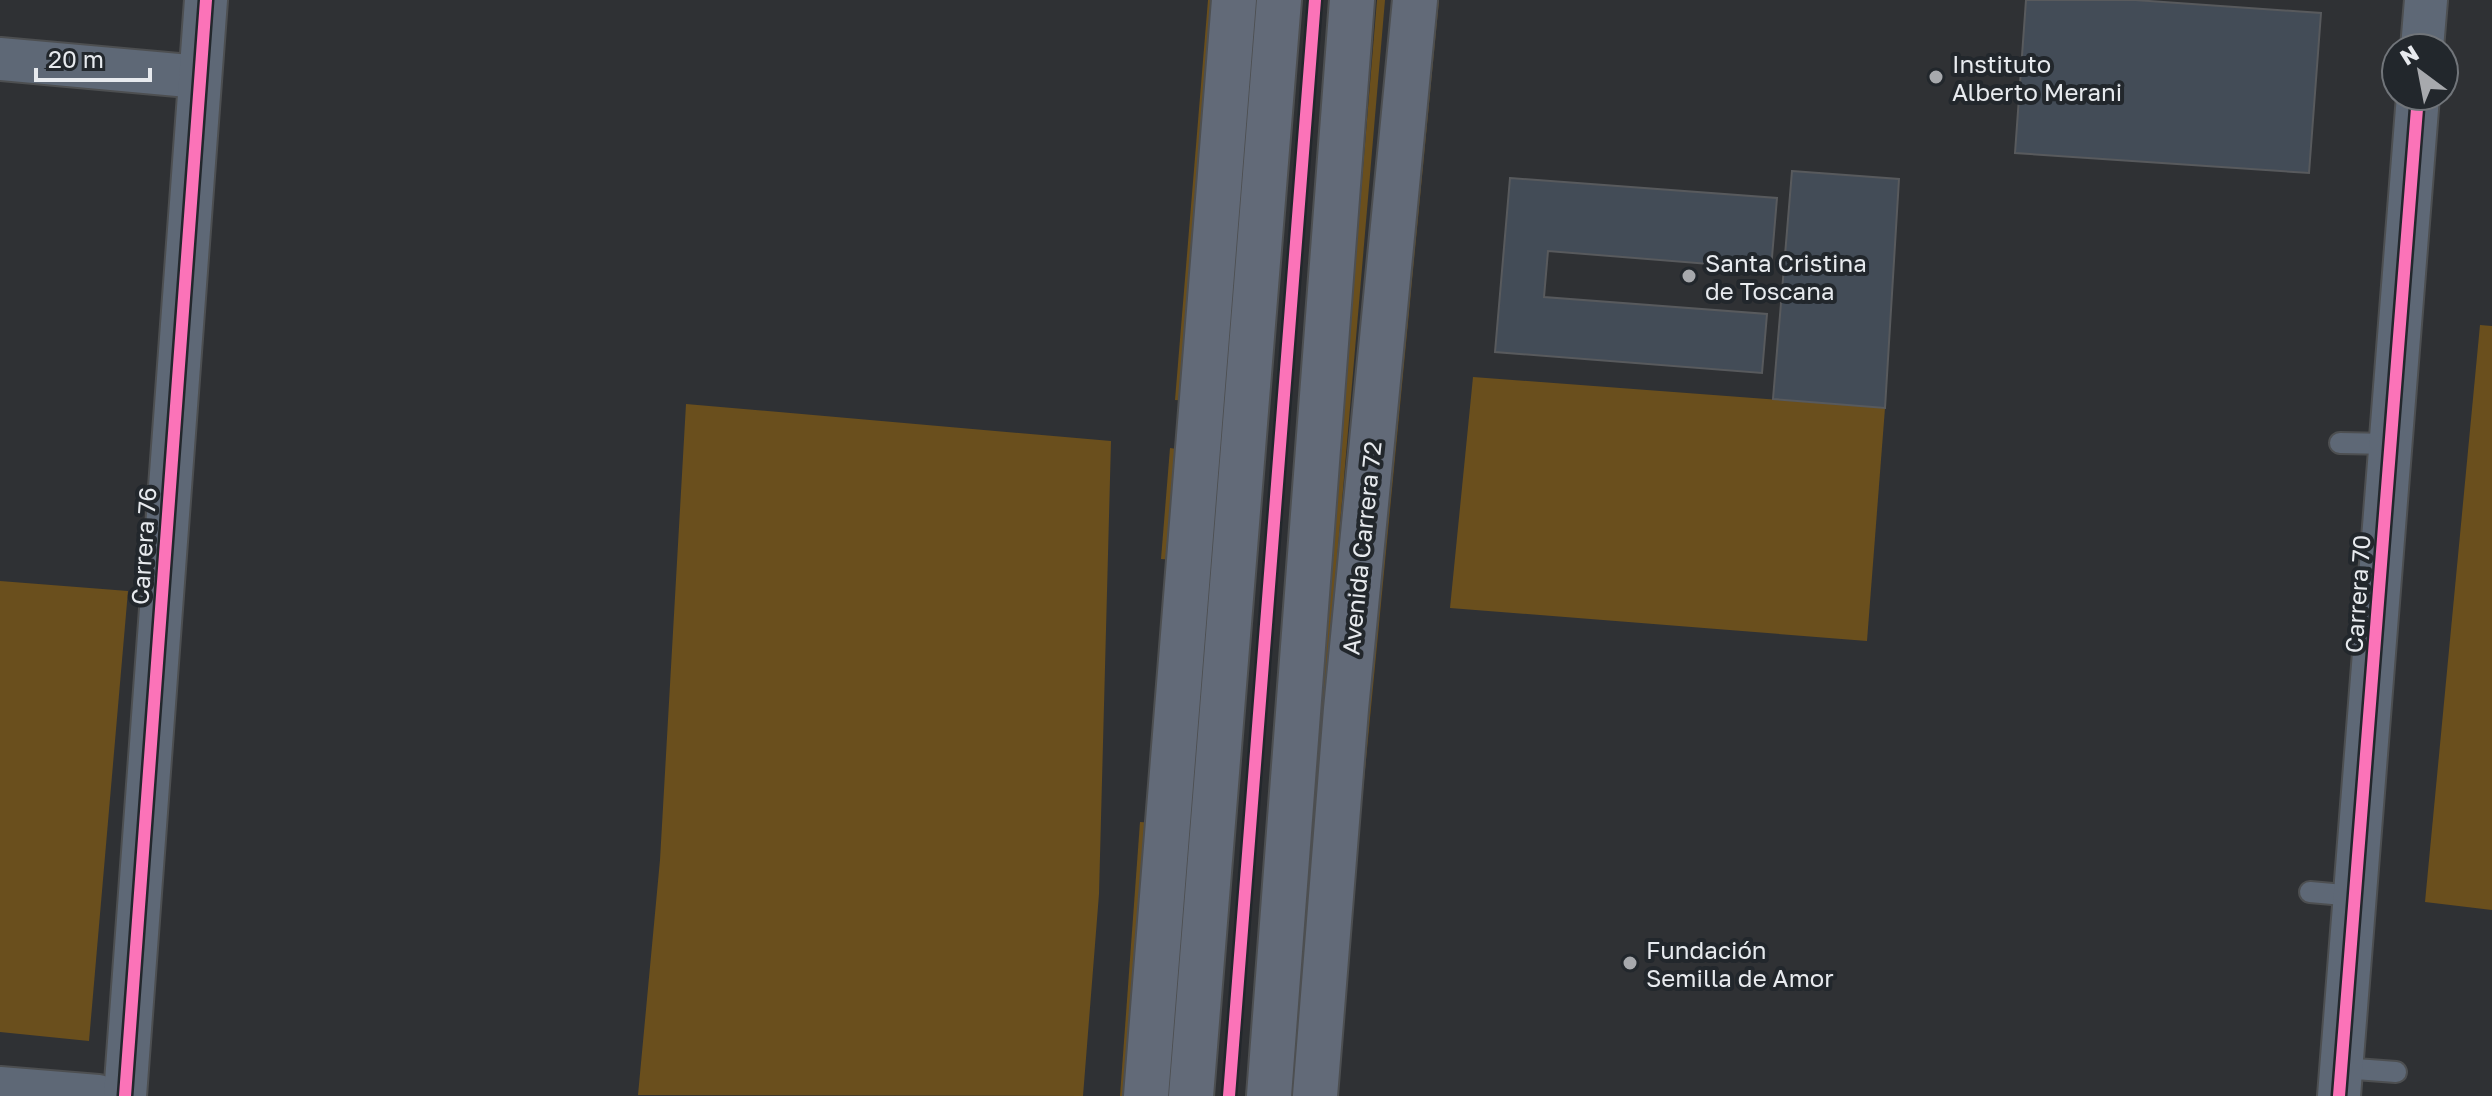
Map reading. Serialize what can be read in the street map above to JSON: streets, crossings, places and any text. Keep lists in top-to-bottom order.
{
  "streets": {
    "highway": ["Avenida Carrera 72"],
    "street": ["Carrera 76", "Carrera 70"]
  },
  "places": ["Instituto Alberto Merani", "Santa Cristina de Toscana", "Fundación Semilla de Amor"],
  "scale_bar": "20 m",
  "north": "top left"
}
